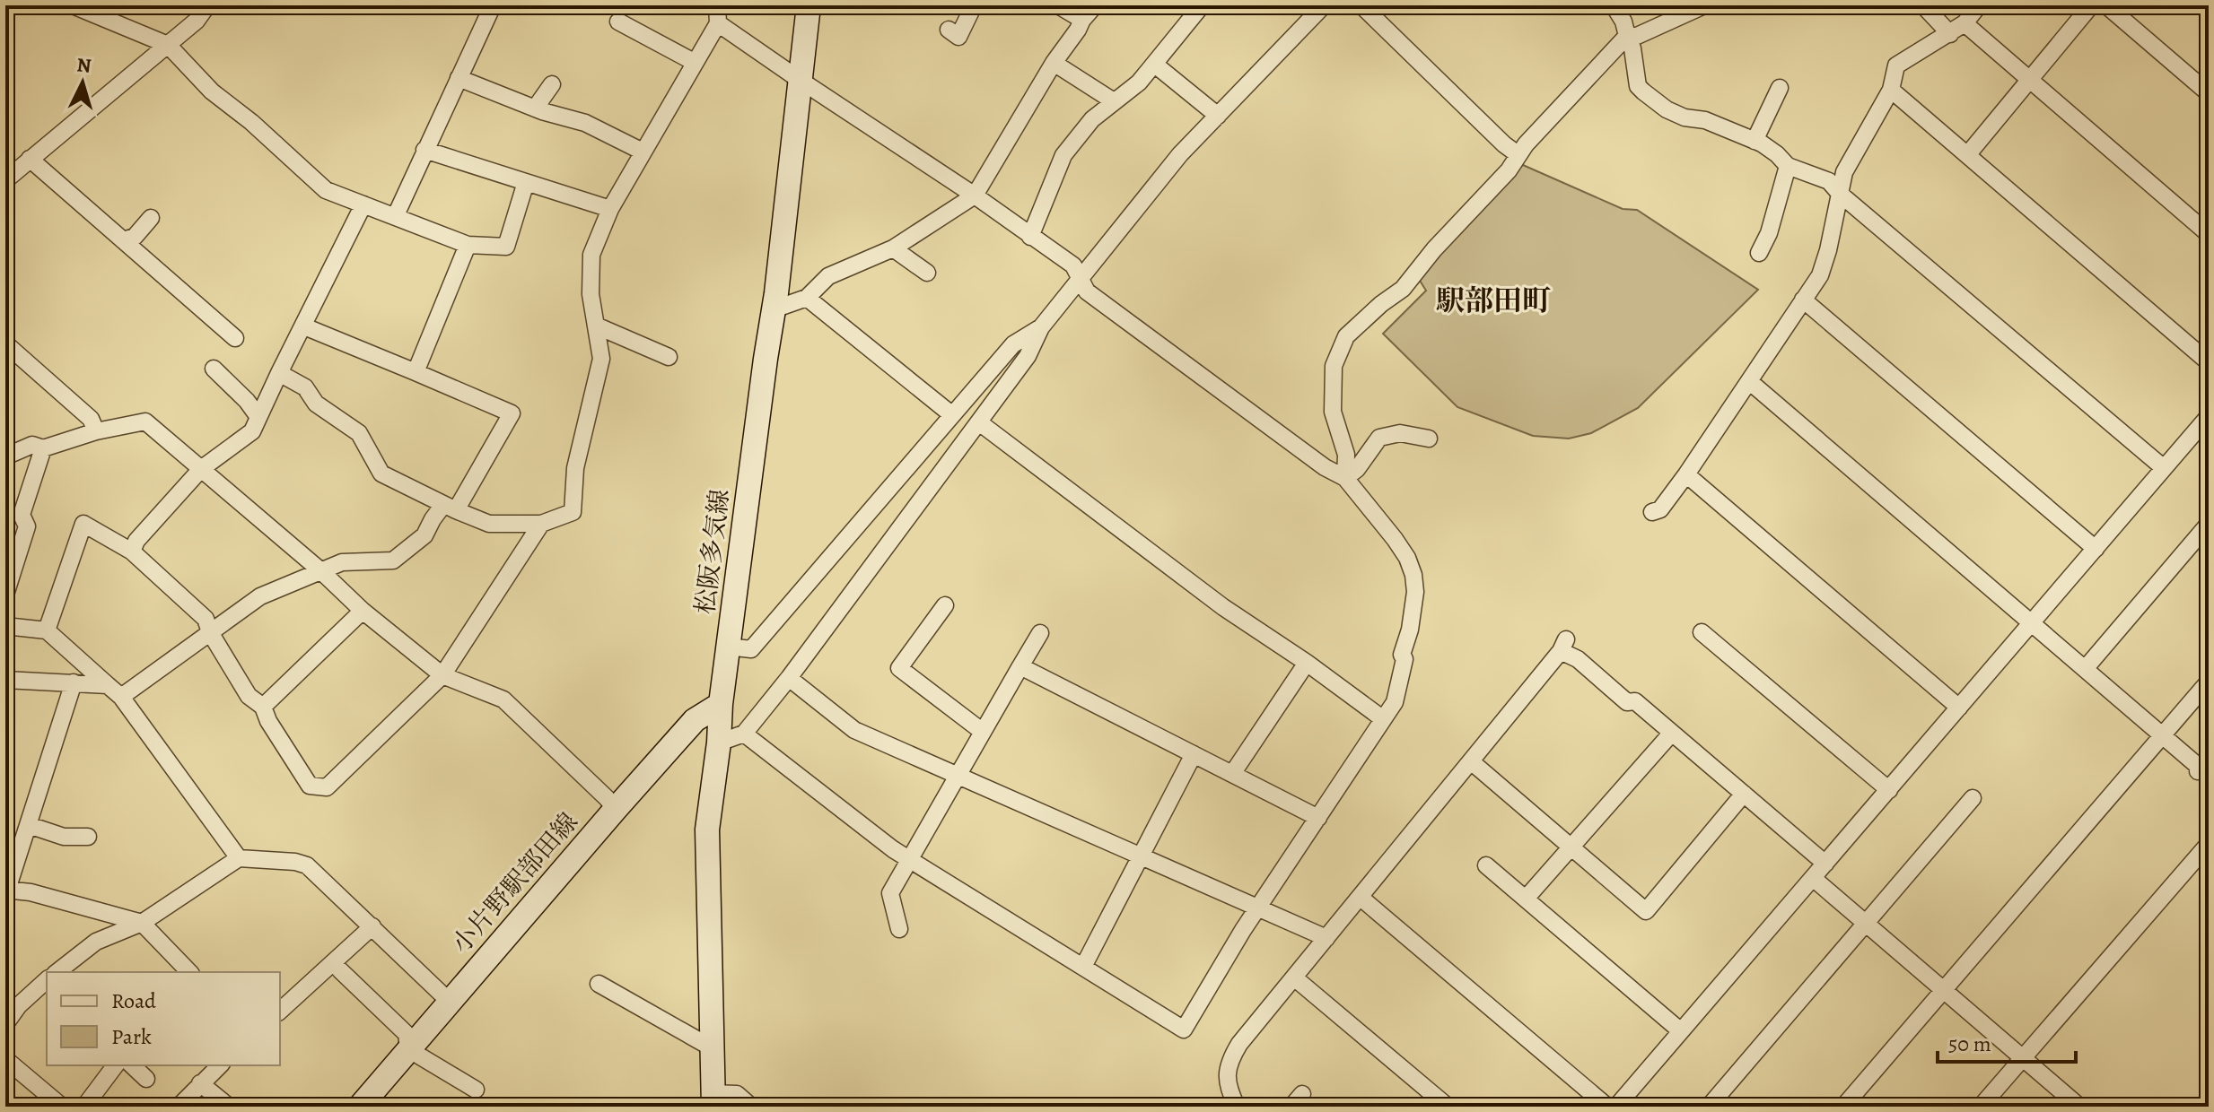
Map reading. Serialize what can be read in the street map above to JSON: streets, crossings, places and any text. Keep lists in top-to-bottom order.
{
  "streets": {
    "main road": ["松阪多気線", "小片野駅部田線"]
  },
  "crossings": [
    ["松阪多気線", "小片野駅部田線"]
  ],
  "districts": ["駅部田町"],
  "legend": ["Road", "Park"],
  "scale_bar": "50 m",
  "north": "top"
}
